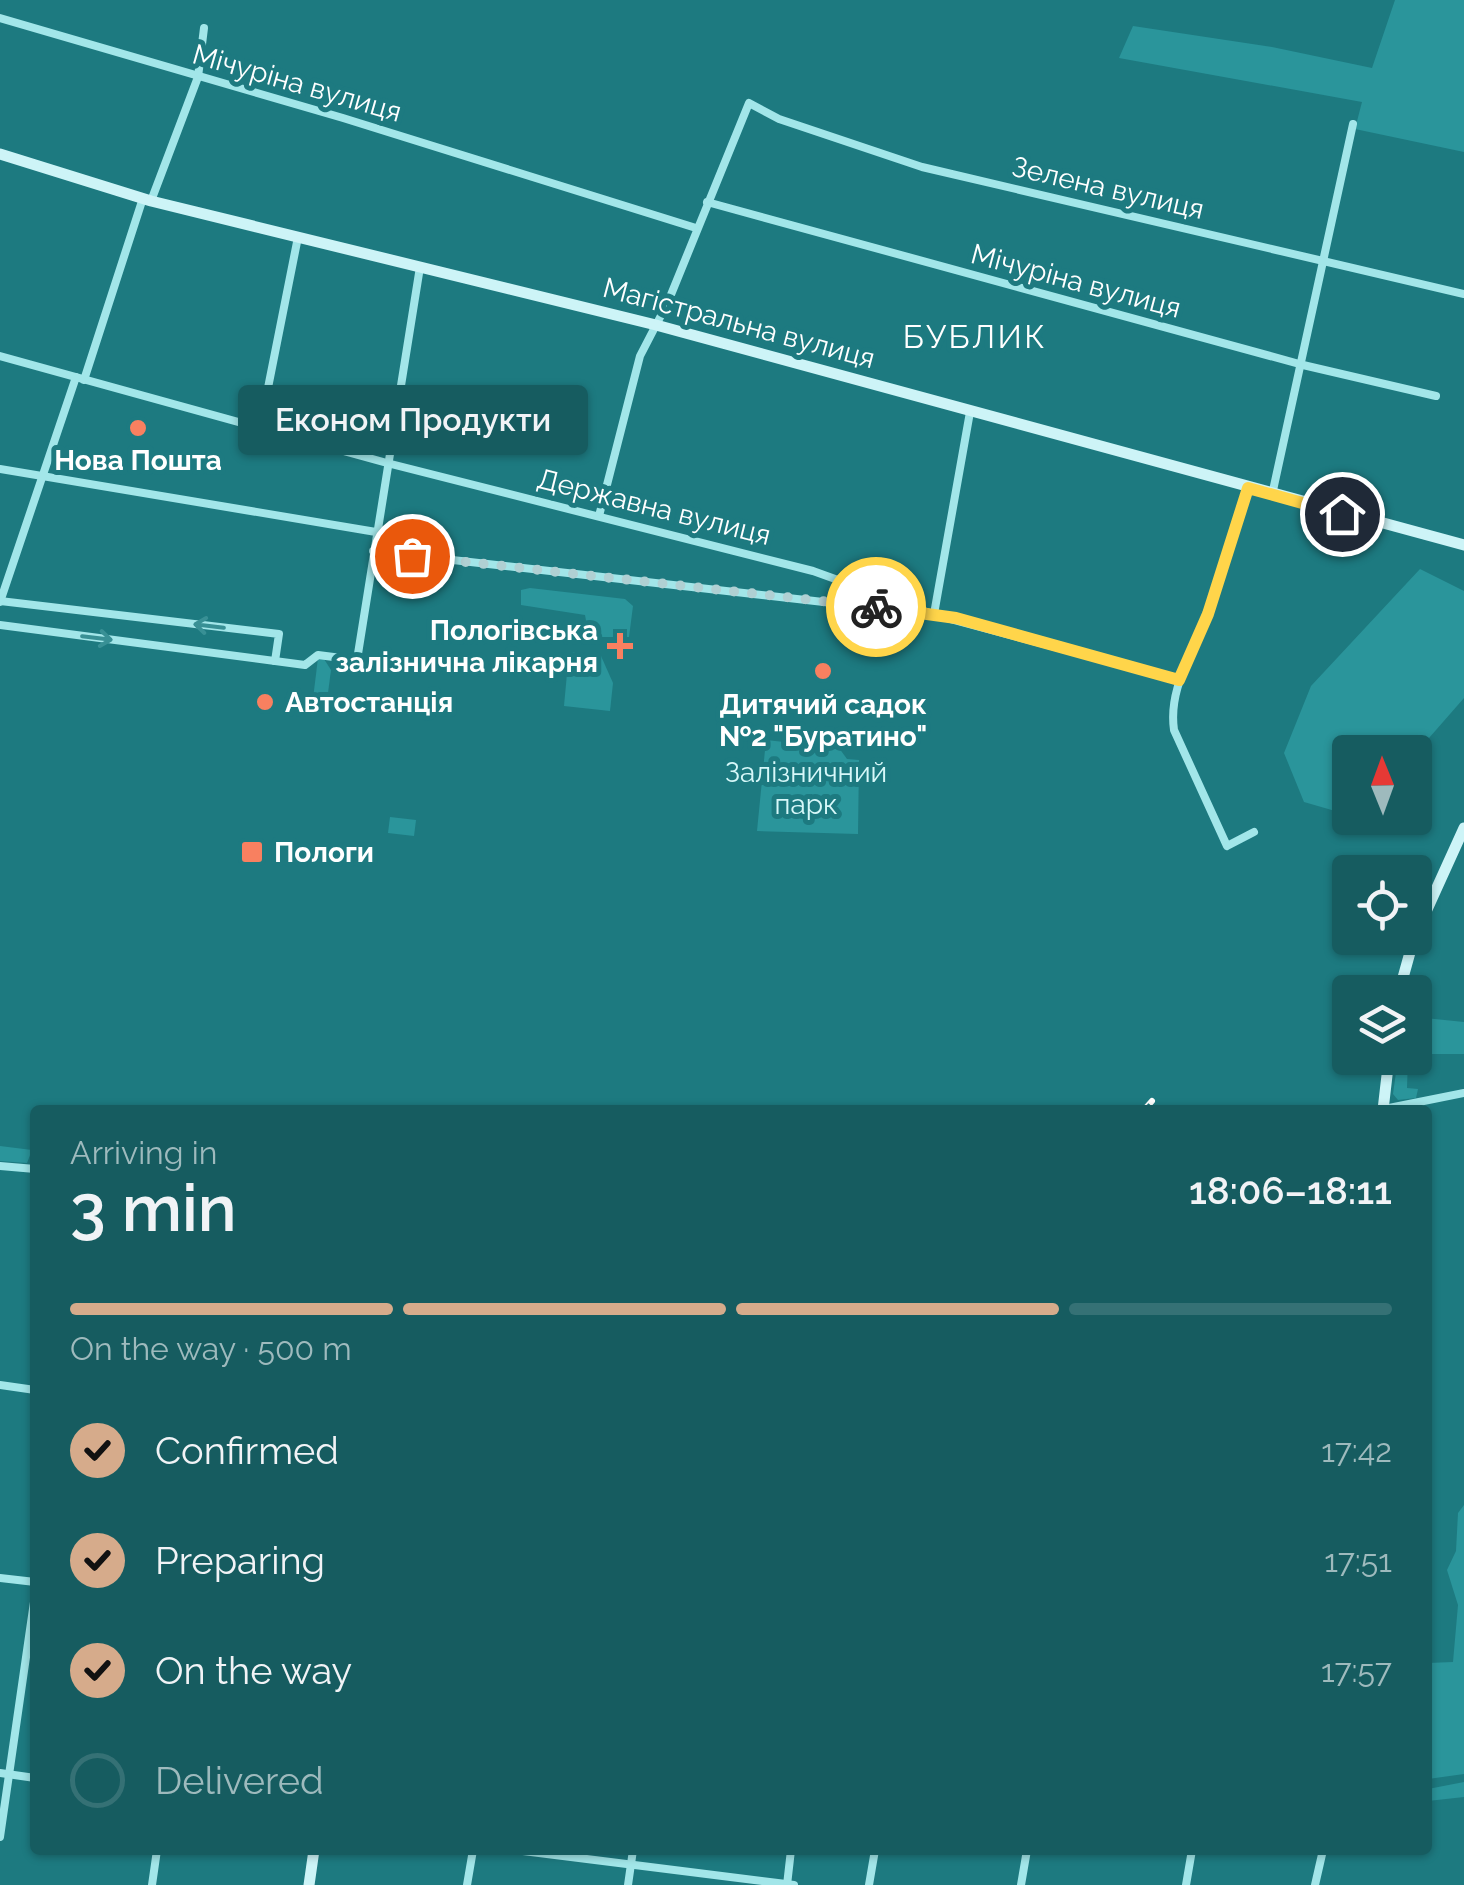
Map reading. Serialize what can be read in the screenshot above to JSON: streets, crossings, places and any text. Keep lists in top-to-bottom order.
{
  "streets": {
    "main road": ["Магістральна вулиця"],
    "street": ["Мічуріна вулиця", "Зелена вулиця", "Державна вулиця"]
  },
  "crossings": [
    ["Мічуріна вулиця", "Зелена вулиця"]
  ],
  "districts": ["БУБЛИК"],
  "parks": ["Залізничний парк"],
  "places": {
    "other": [
      "Нова Пошта",
      "Економ Продукти",
      "Дитячий садок №2 \"Буратино\"",
      "Автостанція"
    ],
    "health": ["Пологівська залізнична лікарня"],
    "transit": ["Пологи"]
  },
  "north": "top",
  "page": {
    "bubble": "Економ Продукти",
    "heading": ["3 min", "Arriving in", "18:06–18:11"],
    "bar": "On the way · 500 m",
    "list": [
      ["Confirmed", "17:42"],
      ["Preparing", "17:51"],
      ["On the way", "17:57"],
      "Delivered"
    ]
  }
}
